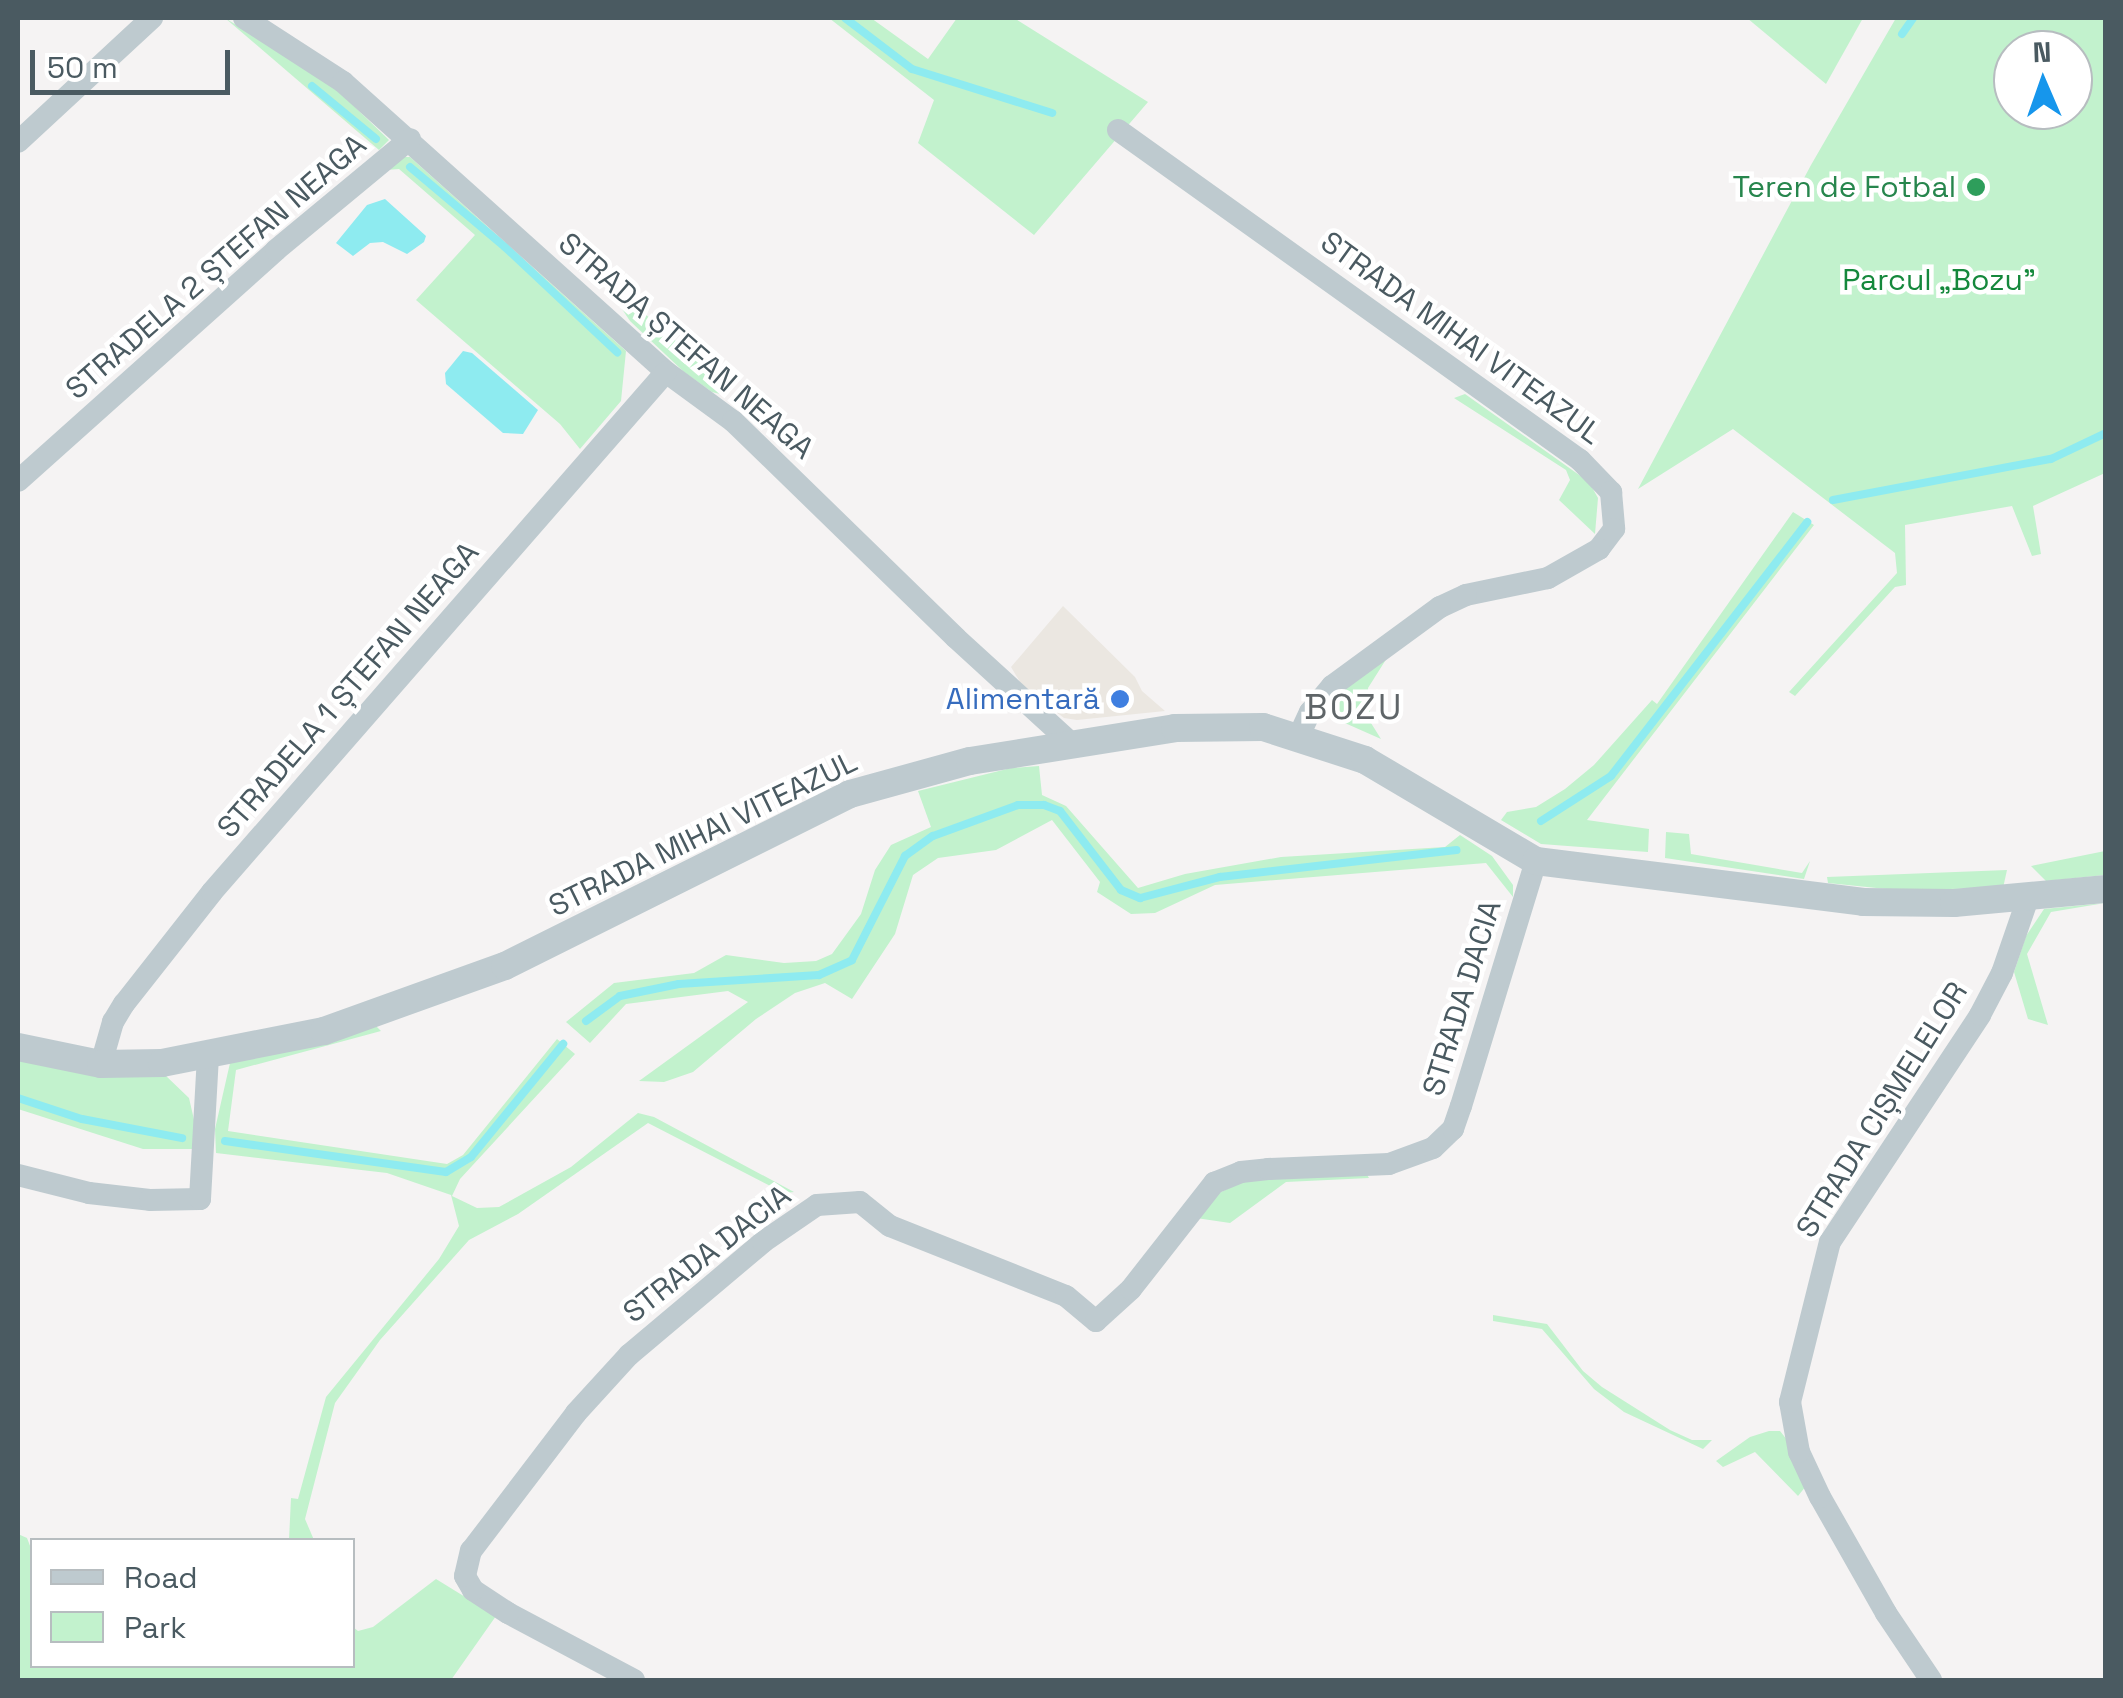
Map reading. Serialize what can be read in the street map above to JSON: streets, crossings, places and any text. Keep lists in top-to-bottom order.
{
  "streets": {
    "street": [
      "STRADELA 2 ȘTEFAN NEAGA",
      "STRADA MIHAI VITEAZUL",
      "STRADA ȘTEFAN NEAGA",
      "STRADELA 1 ȘTEFAN NEAGA",
      "STRADA DACIA",
      "STRADA CIȘMELELOR"
    ]
  },
  "crossings": [
    ["STRADELA 2 ȘTEFAN NEAGA", "STRADA ȘTEFAN NEAGA"],
    ["STRADA MIHAI VITEAZUL", "STRADA ȘTEFAN NEAGA"],
    ["STRADA MIHAI VITEAZUL", "STRADELA 1 ȘTEFAN NEAGA"],
    ["STRADA MIHAI VITEAZUL", "STRADA DACIA"],
    ["STRADA MIHAI VITEAZUL", "STRADA CIȘMELELOR"],
    ["STRADA ȘTEFAN NEAGA", "STRADELA 1 ȘTEFAN NEAGA"]
  ],
  "districts": ["BOZU"],
  "parks": ["Parcul „Bozu”"],
  "places": ["Teren de Fotbal", "Alimentară"],
  "legend": ["Road", "Park"],
  "scale_bar": "50 m",
  "north": "top"
}
